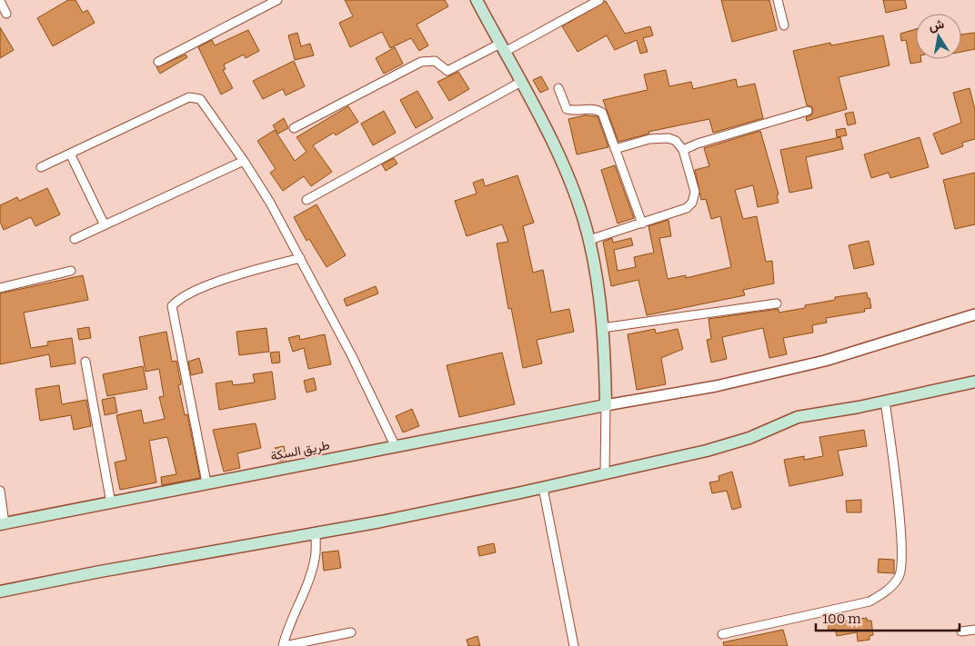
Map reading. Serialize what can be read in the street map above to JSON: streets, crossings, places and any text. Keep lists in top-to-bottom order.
{
  "streets": {
    "main road": ["طريق السكة"]
  },
  "scale_bar": "100 m",
  "north": "top"
}
